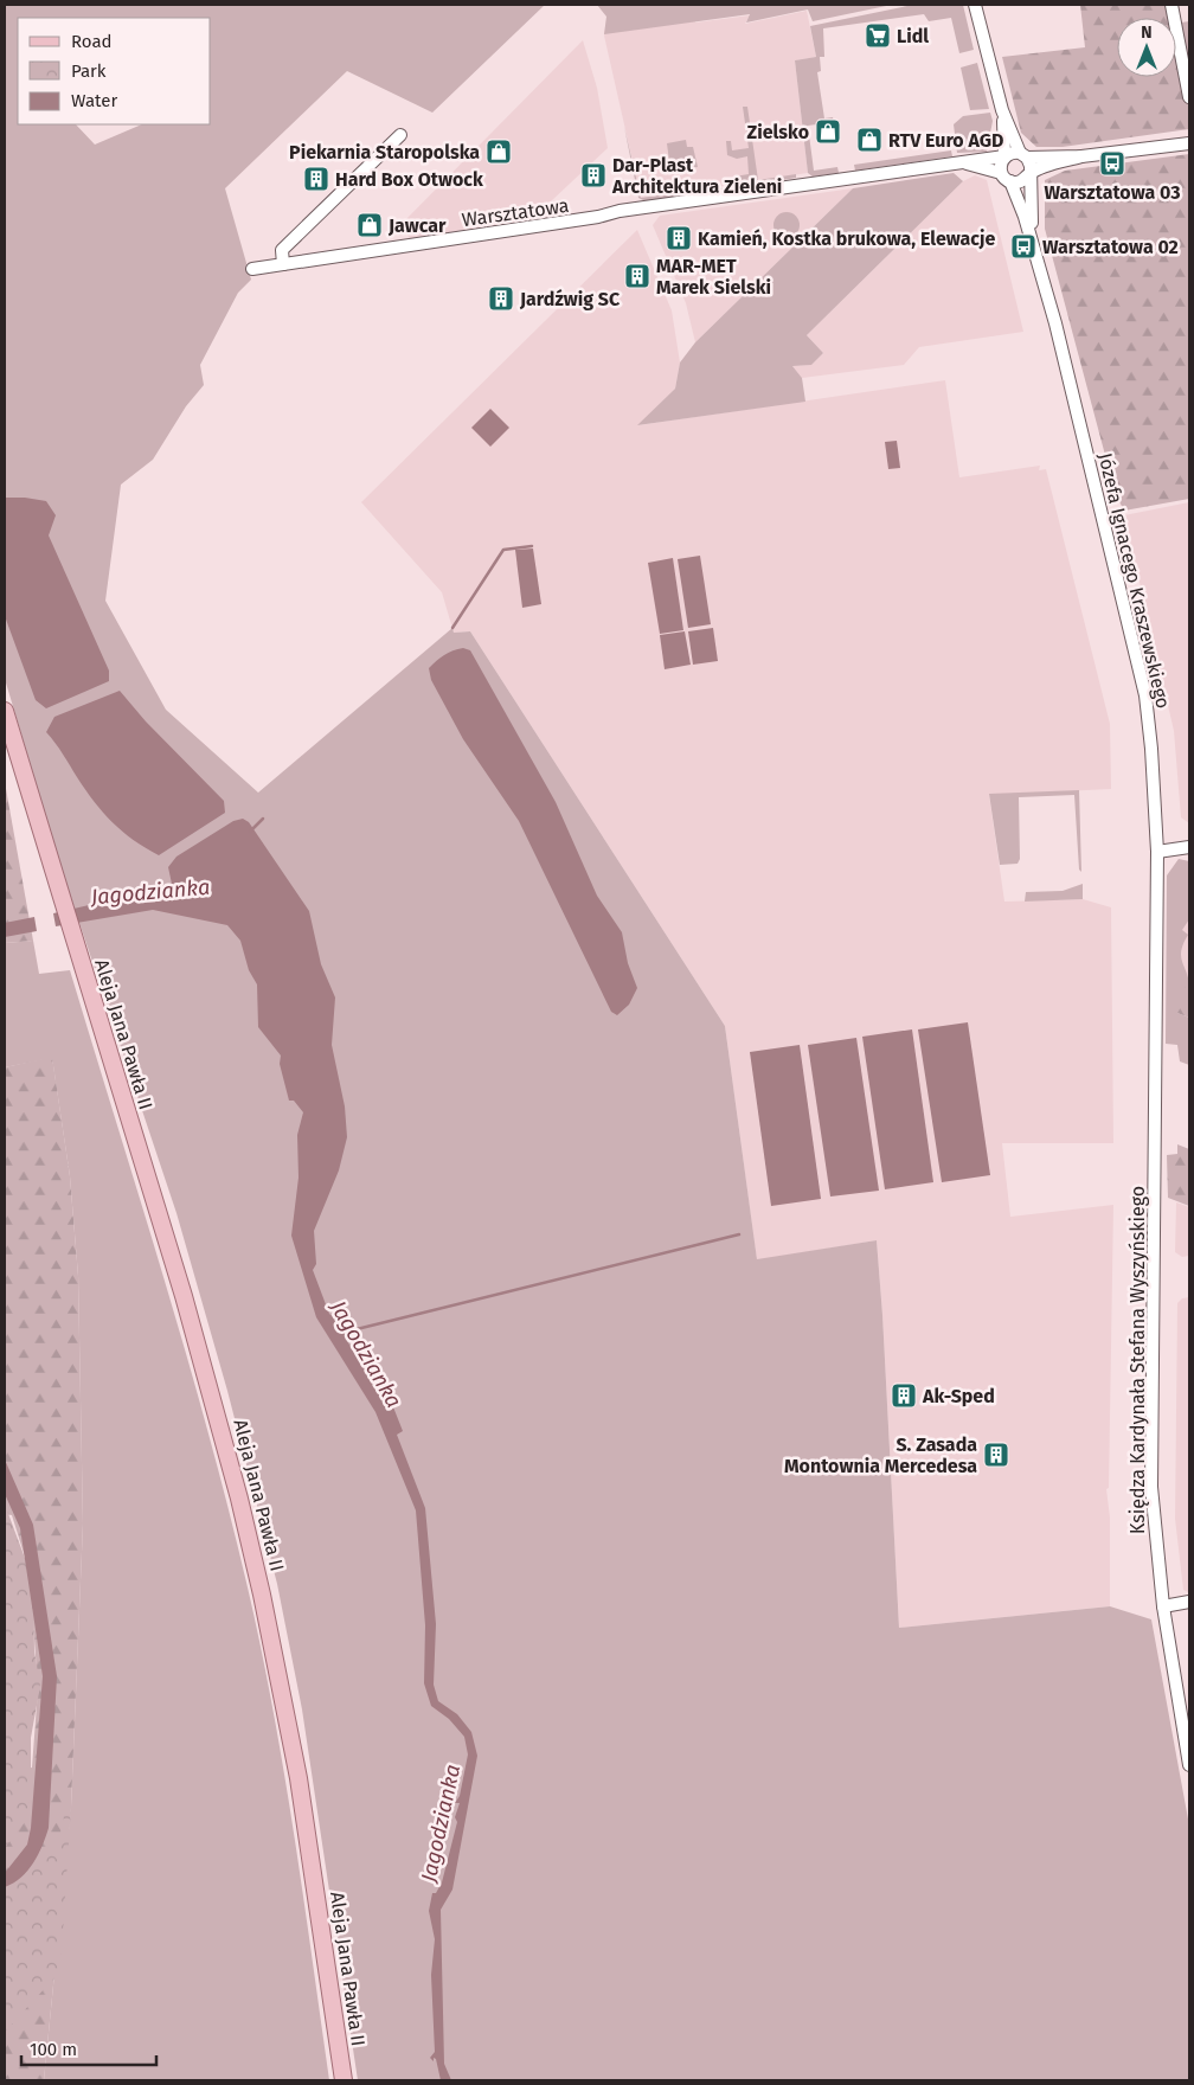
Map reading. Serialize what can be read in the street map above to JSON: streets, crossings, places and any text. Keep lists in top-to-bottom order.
{
  "streets": {
    "main road": ["Aleja Jana Pawła II"],
    "street": ["Warsztatowa", "Józefa Ignacego Kraszewskiego", "Księdza Kardynała Stefana Wyszyńskiego"]
  },
  "crossings": [
    ["Warsztatowa", "Józefa Ignacego Kraszewskiego"],
    ["Józefa Ignacego Kraszewskiego", "Księdza Kardynała Stefana Wyszyńskiego"]
  ],
  "water": ["Jagodzianka"],
  "places": {
    "supermarket": ["Lidl"],
    "shop": [
      "Zielsko",
      "RTV Euro AGD",
      "Piekarnia Staropolska",
      "Jawcar"
    ],
    "bus stop": ["Warsztatowa 03", "Warsztatowa 02"],
    "building": [
      "Dar-Plast Architektura Zieleni",
      "Hard Box Otwock",
      "Kamień, Kostka brukowa, Elewacje",
      "MAR-MET Marek Sielski",
      "Jardźwig SC",
      "Ak-Sped",
      "S. Zasada Montownia Mercedesa"
    ]
  },
  "legend": ["Road", "Park", "Water"],
  "scale_bar": "100 m",
  "north": "top"
}
